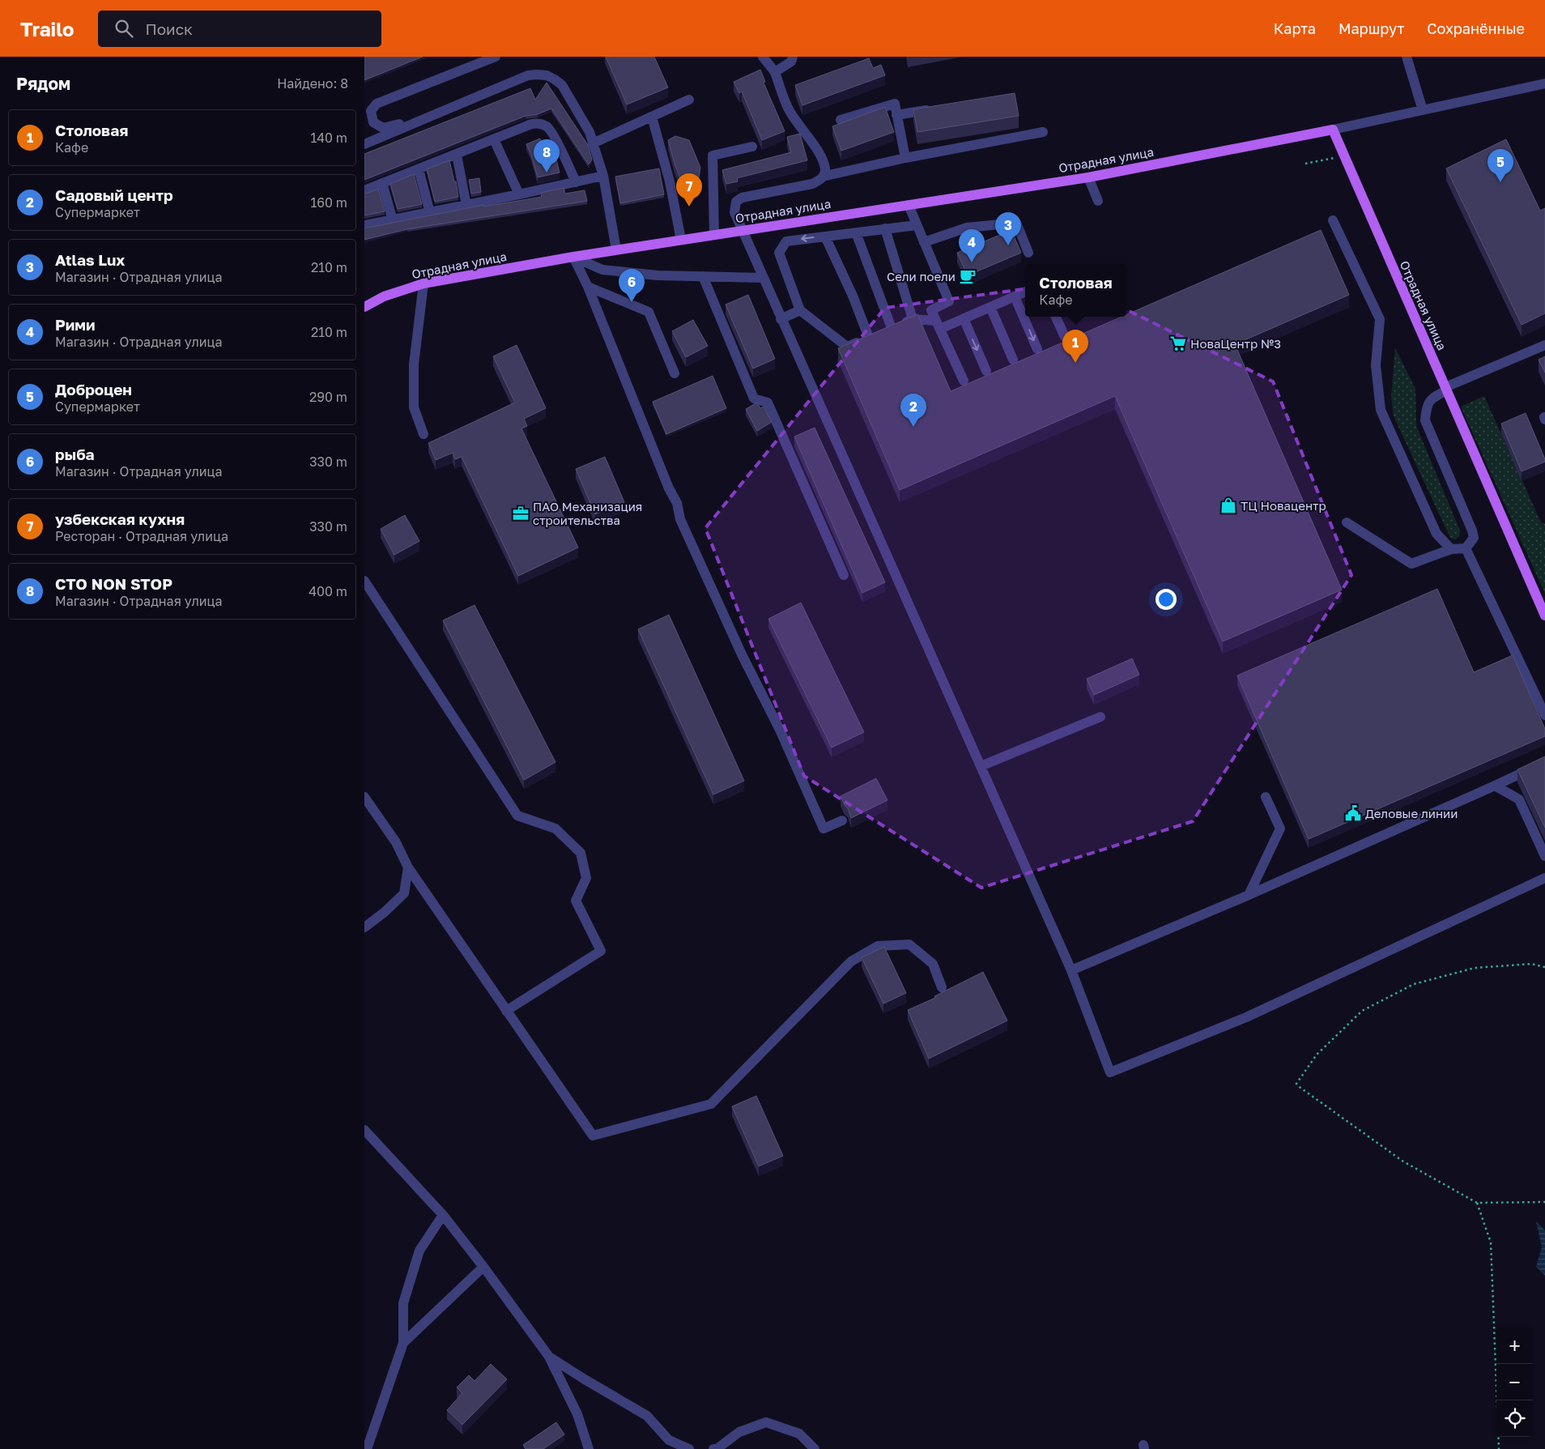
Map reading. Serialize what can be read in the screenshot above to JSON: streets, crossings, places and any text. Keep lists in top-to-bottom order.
{
  "streets": {
    "main road": ["Отрадная улица"]
  },
  "places": {
    "cafe": ["Сели поели"],
    "supermarket": ["НоваЦентр №3"],
    "shop": ["ТЦ Новацентр"],
    "office": ["ПАО Механизация строительства"],
    "public building": ["Деловые линии"]
  },
  "page": {
    "header": "Trailo",
    "search": "Поиск",
    "nav": ["Карта", "Маршрут", "Сохранённые"],
    "heading": ["Рядом", "Найдено: 8"],
    "list": [
      {
        "mark": "1",
        "name": "Столовая",
        "note": "Кафе",
        "value": "140 m"
      },
      {
        "mark": "2",
        "name": "Садовый центр",
        "note": "Супермаркет",
        "value": "160 m"
      },
      {
        "mark": "3",
        "name": "Atlas Lux",
        "note": "Магазин · Отрадная улица",
        "value": "210 m"
      },
      {
        "mark": "4",
        "name": "Рими",
        "note": "Магазин · Отрадная улица",
        "value": "210 m"
      },
      {
        "mark": "5",
        "name": "Доброцен",
        "note": "Супермаркет",
        "value": "290 m"
      },
      {
        "mark": "6",
        "name": "рыба",
        "note": "Магазин · Отрадная улица",
        "value": "330 m"
      },
      {
        "mark": "7",
        "name": "узбекская кухня",
        "note": "Ресторан · Отрадная улица",
        "value": "330 m"
      },
      {
        "mark": "8",
        "name": "СТО NON STOP",
        "note": "Магазин · Отрадная улица",
        "value": "400 m"
      }
    ],
    "pins": [
      "8",
      "5",
      "7",
      "3",
      "4",
      "6",
      "1",
      "2"
    ],
    "popup": ["Столовая", "Кафе"],
    "map_buttons": ["+", "−"]
  }
}
